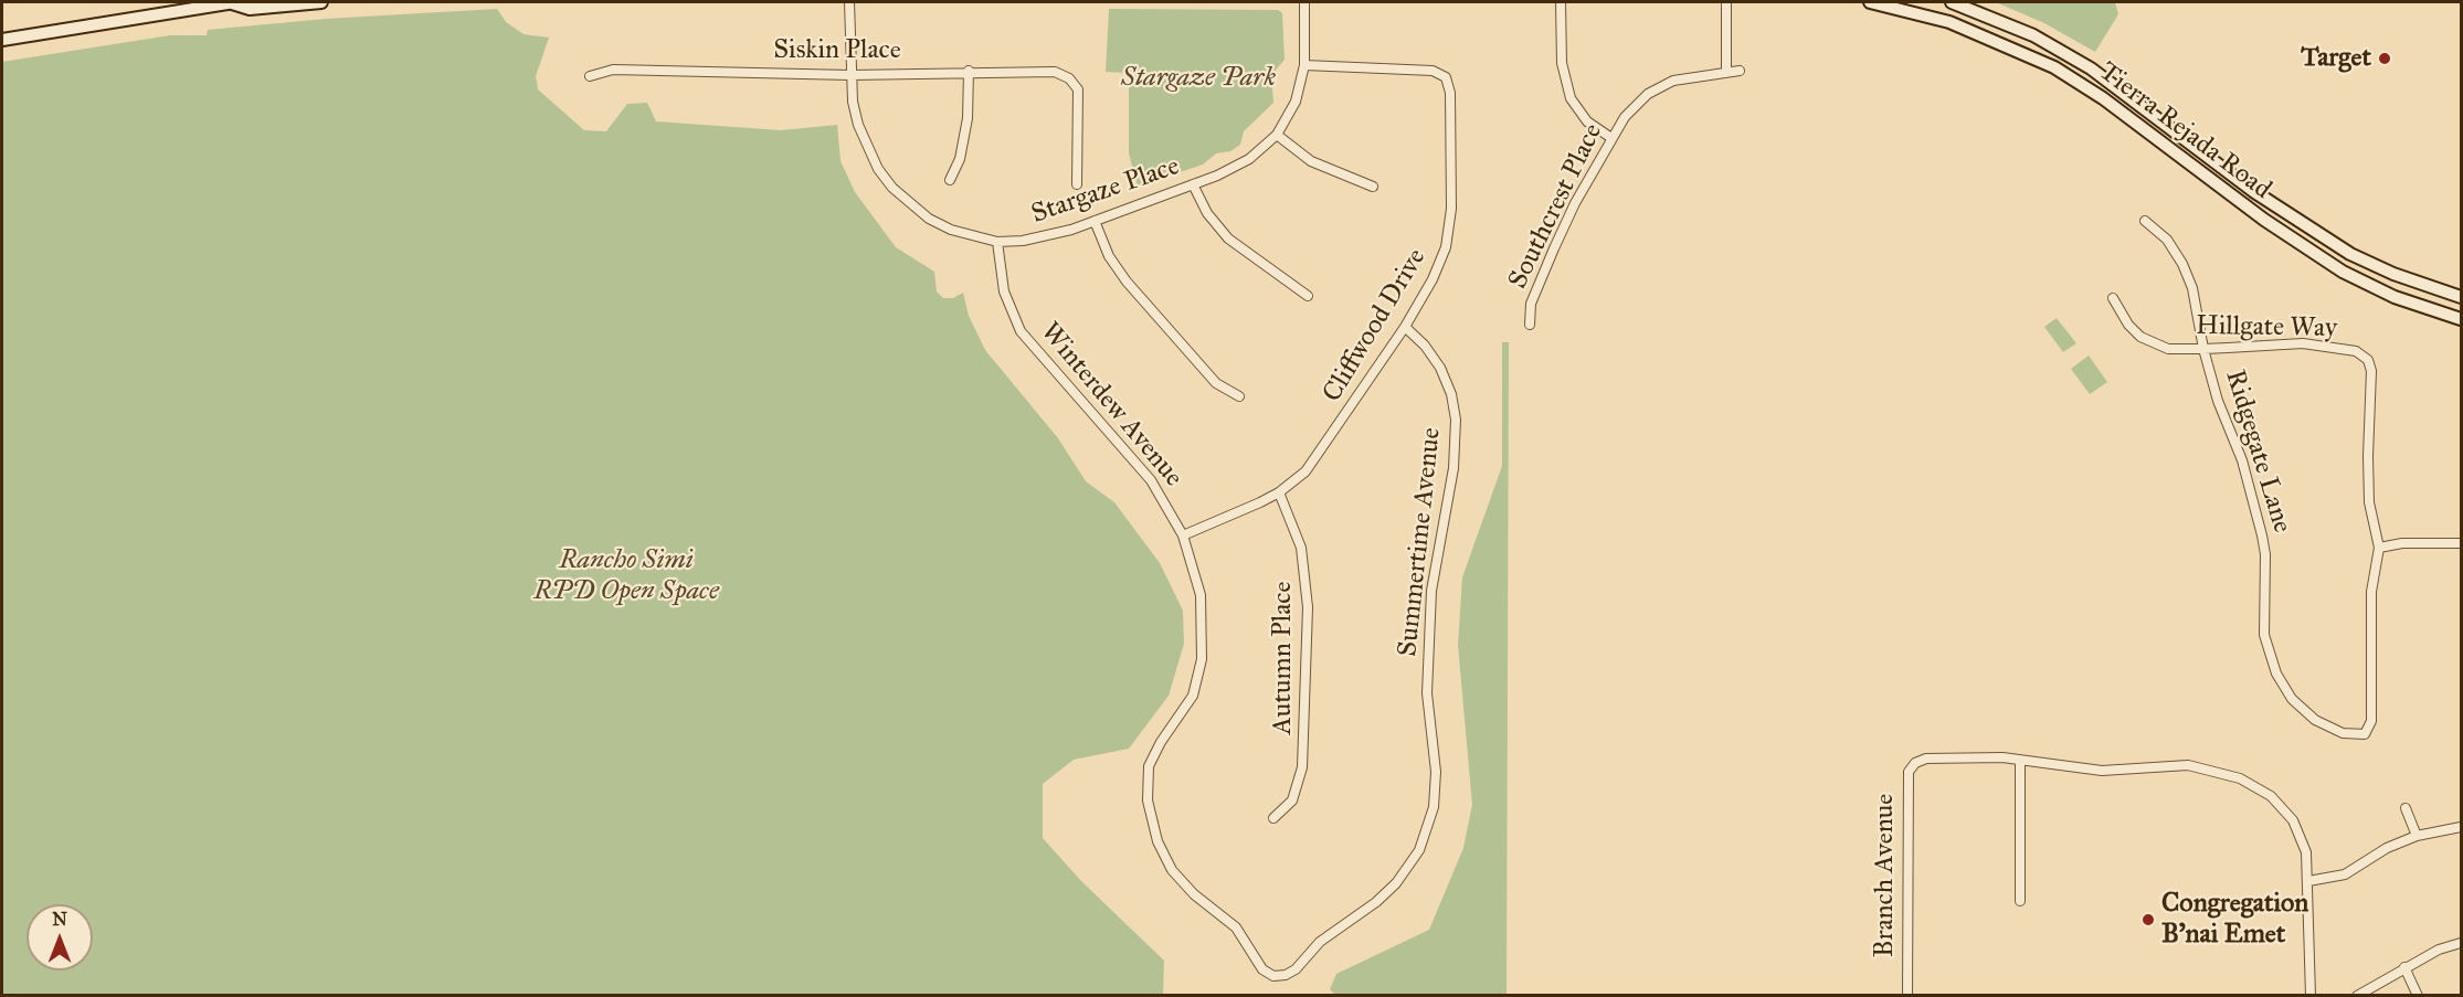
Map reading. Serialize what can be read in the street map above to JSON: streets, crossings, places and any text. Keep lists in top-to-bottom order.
{
  "streets": {
    "main road": ["Tierra Rejada Road"],
    "street": [
      "Siskin Place",
      "Stargaze Place",
      "Southcrest Place",
      "Cliffwood Drive",
      "Hillgate Way",
      "Winterdew Avenue",
      "Ridgegate Lane",
      "Summertime Avenue",
      "Autumn Place",
      "Branch Avenue"
    ]
  },
  "crossings": [
    ["Siskin Place", "Stargaze Place"],
    ["Stargaze Place", "Cliffwood Drive"],
    ["Stargaze Place", "Winterdew Avenue"],
    ["Cliffwood Drive", "Winterdew Avenue"],
    ["Cliffwood Drive", "Summertime Avenue"],
    ["Cliffwood Drive", "Autumn Place"],
    ["Hillgate Way", "Ridgegate Lane"],
    ["Winterdew Avenue", "Summertime Avenue"]
  ],
  "parks": ["Stargaze Park", "Rancho Simi RPD Open Space"],
  "places": ["Target", "Congregation B'nai Emet"],
  "north": "top"
}
